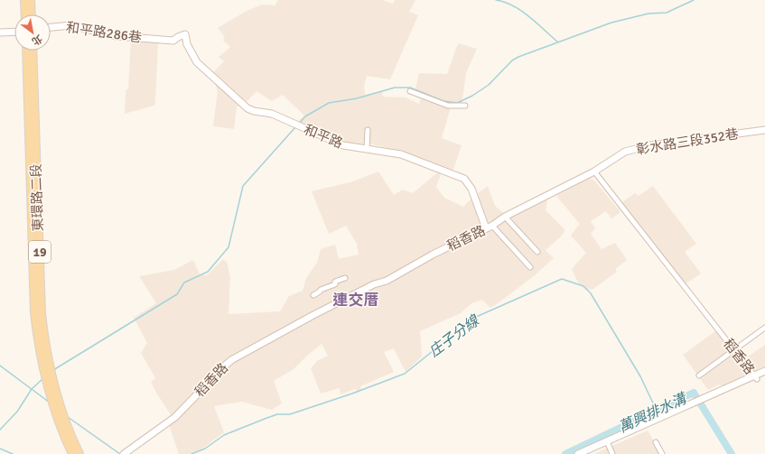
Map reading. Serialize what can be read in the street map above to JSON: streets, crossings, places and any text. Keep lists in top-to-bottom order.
{
  "streets": {
    "main road": ["東環路二段", "19"],
    "street": [
      "和平路286巷",
      "和平路",
      "彰水路三段352巷",
      "稻香路"
    ]
  },
  "crossings": [
    ["和平路286巷", "和平路"],
    ["和平路", "稻香路"],
    ["彰水路三段352巷", "稻香路"]
  ],
  "districts": ["連交厝"],
  "water": ["庄子分線", "萬興排水溝"],
  "north": "bottom right"
}
